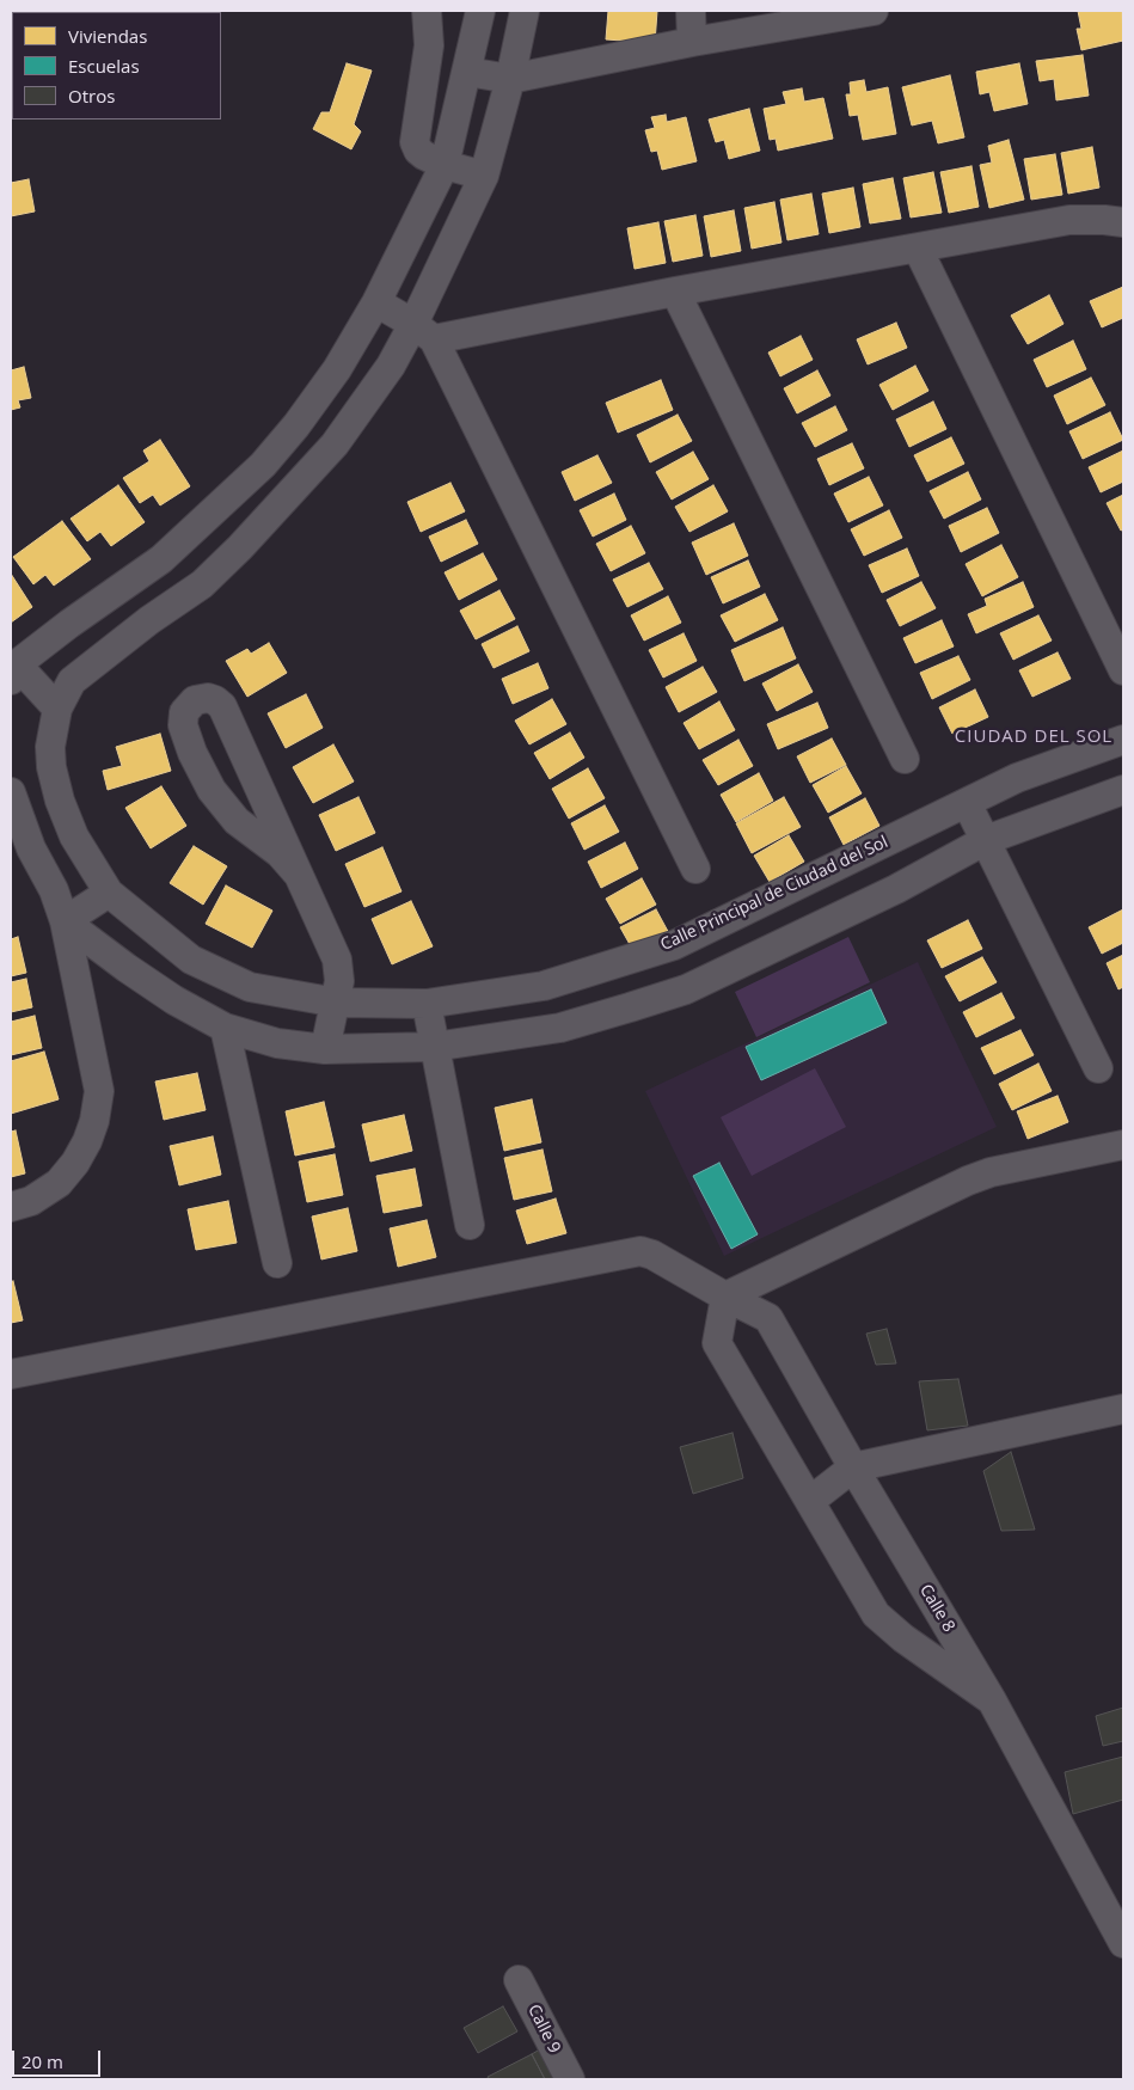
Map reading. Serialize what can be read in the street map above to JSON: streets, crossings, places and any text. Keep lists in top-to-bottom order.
{
  "streets": {
    "street": ["Calle Principal de Ciudad del Sol", "Calle 8", "Calle 9"]
  },
  "districts": ["CIUDAD DEL SOL"],
  "legend": ["Viviendas", "Escuelas", "Otros"],
  "scale_bar": "20 m"
}
